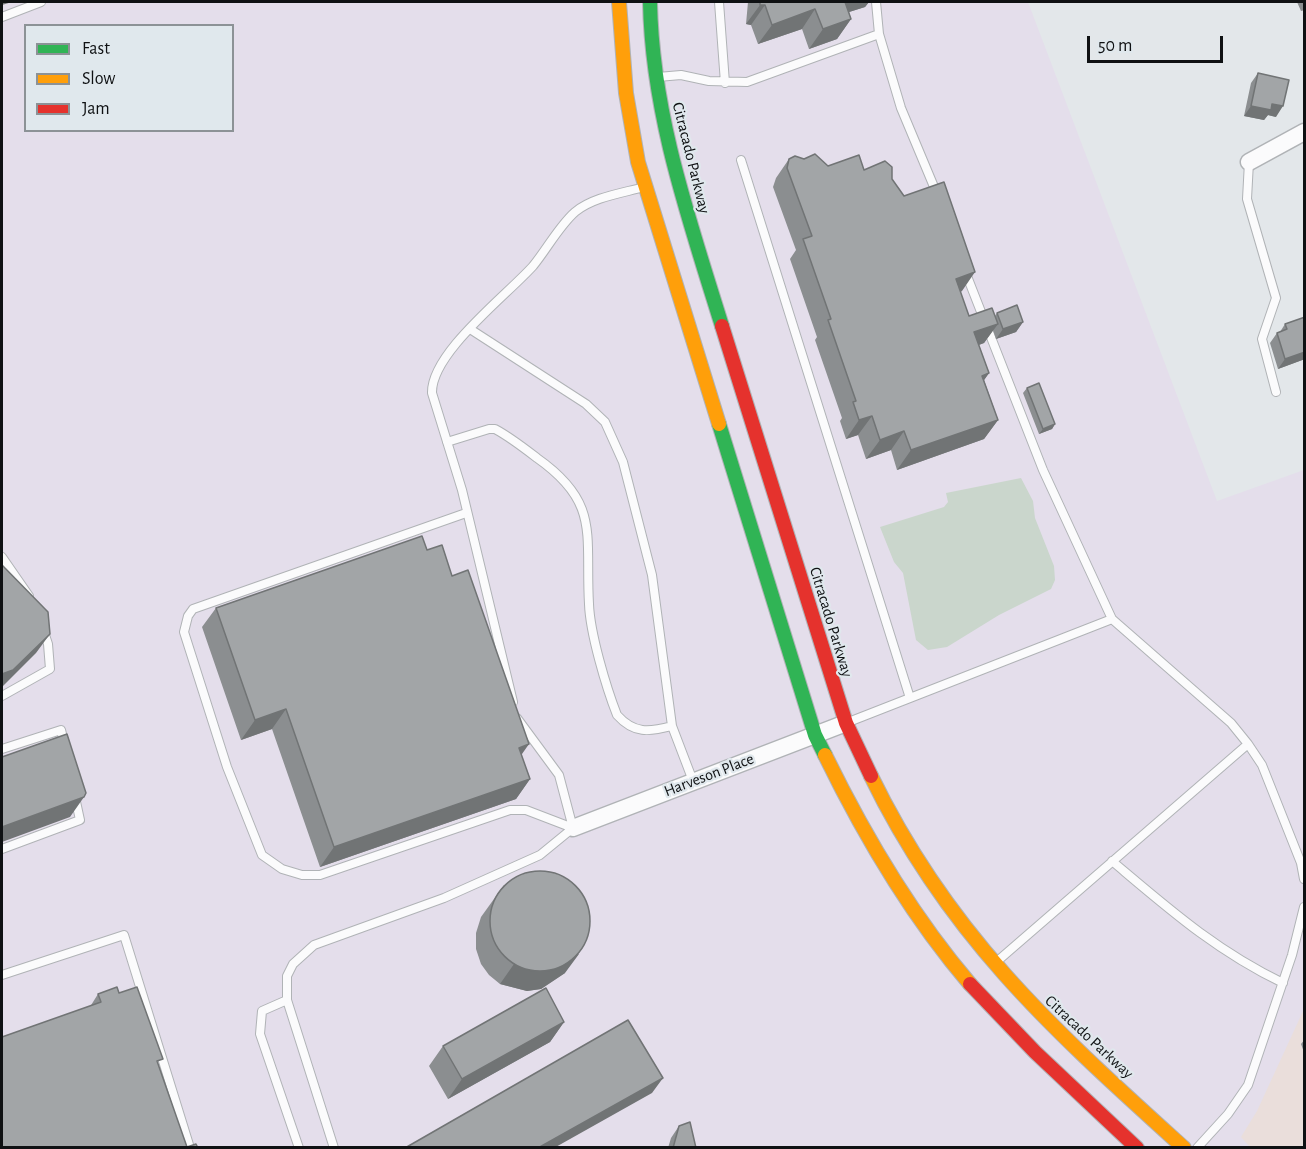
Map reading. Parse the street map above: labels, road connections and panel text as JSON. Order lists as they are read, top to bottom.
{
  "streets": {
    "main road": ["Citracado Parkway"],
    "street": ["Harveson Place"]
  },
  "crossings": [
    ["Citracado Parkway", "Harveson Place"]
  ],
  "legend": ["Fast", "Slow", "Jam"],
  "scale_bar": "50 m"
}
